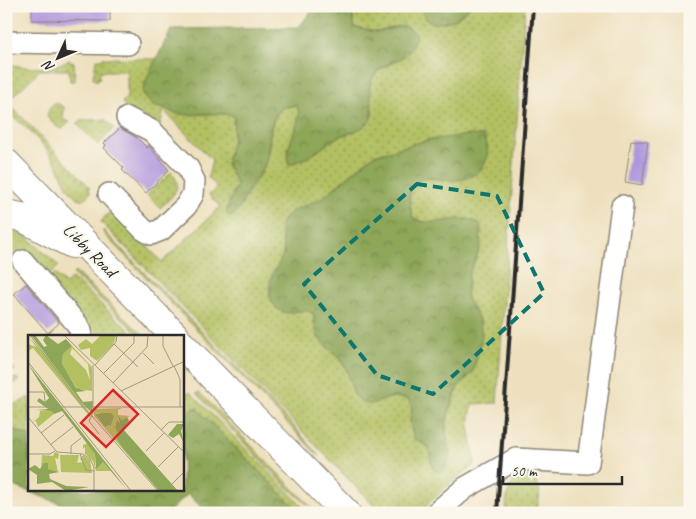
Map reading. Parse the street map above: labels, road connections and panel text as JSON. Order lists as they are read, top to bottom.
{
  "streets": {
    "main road": ["Libby Road"]
  },
  "scale_bar": "50 m",
  "north": "bottom left"
}
